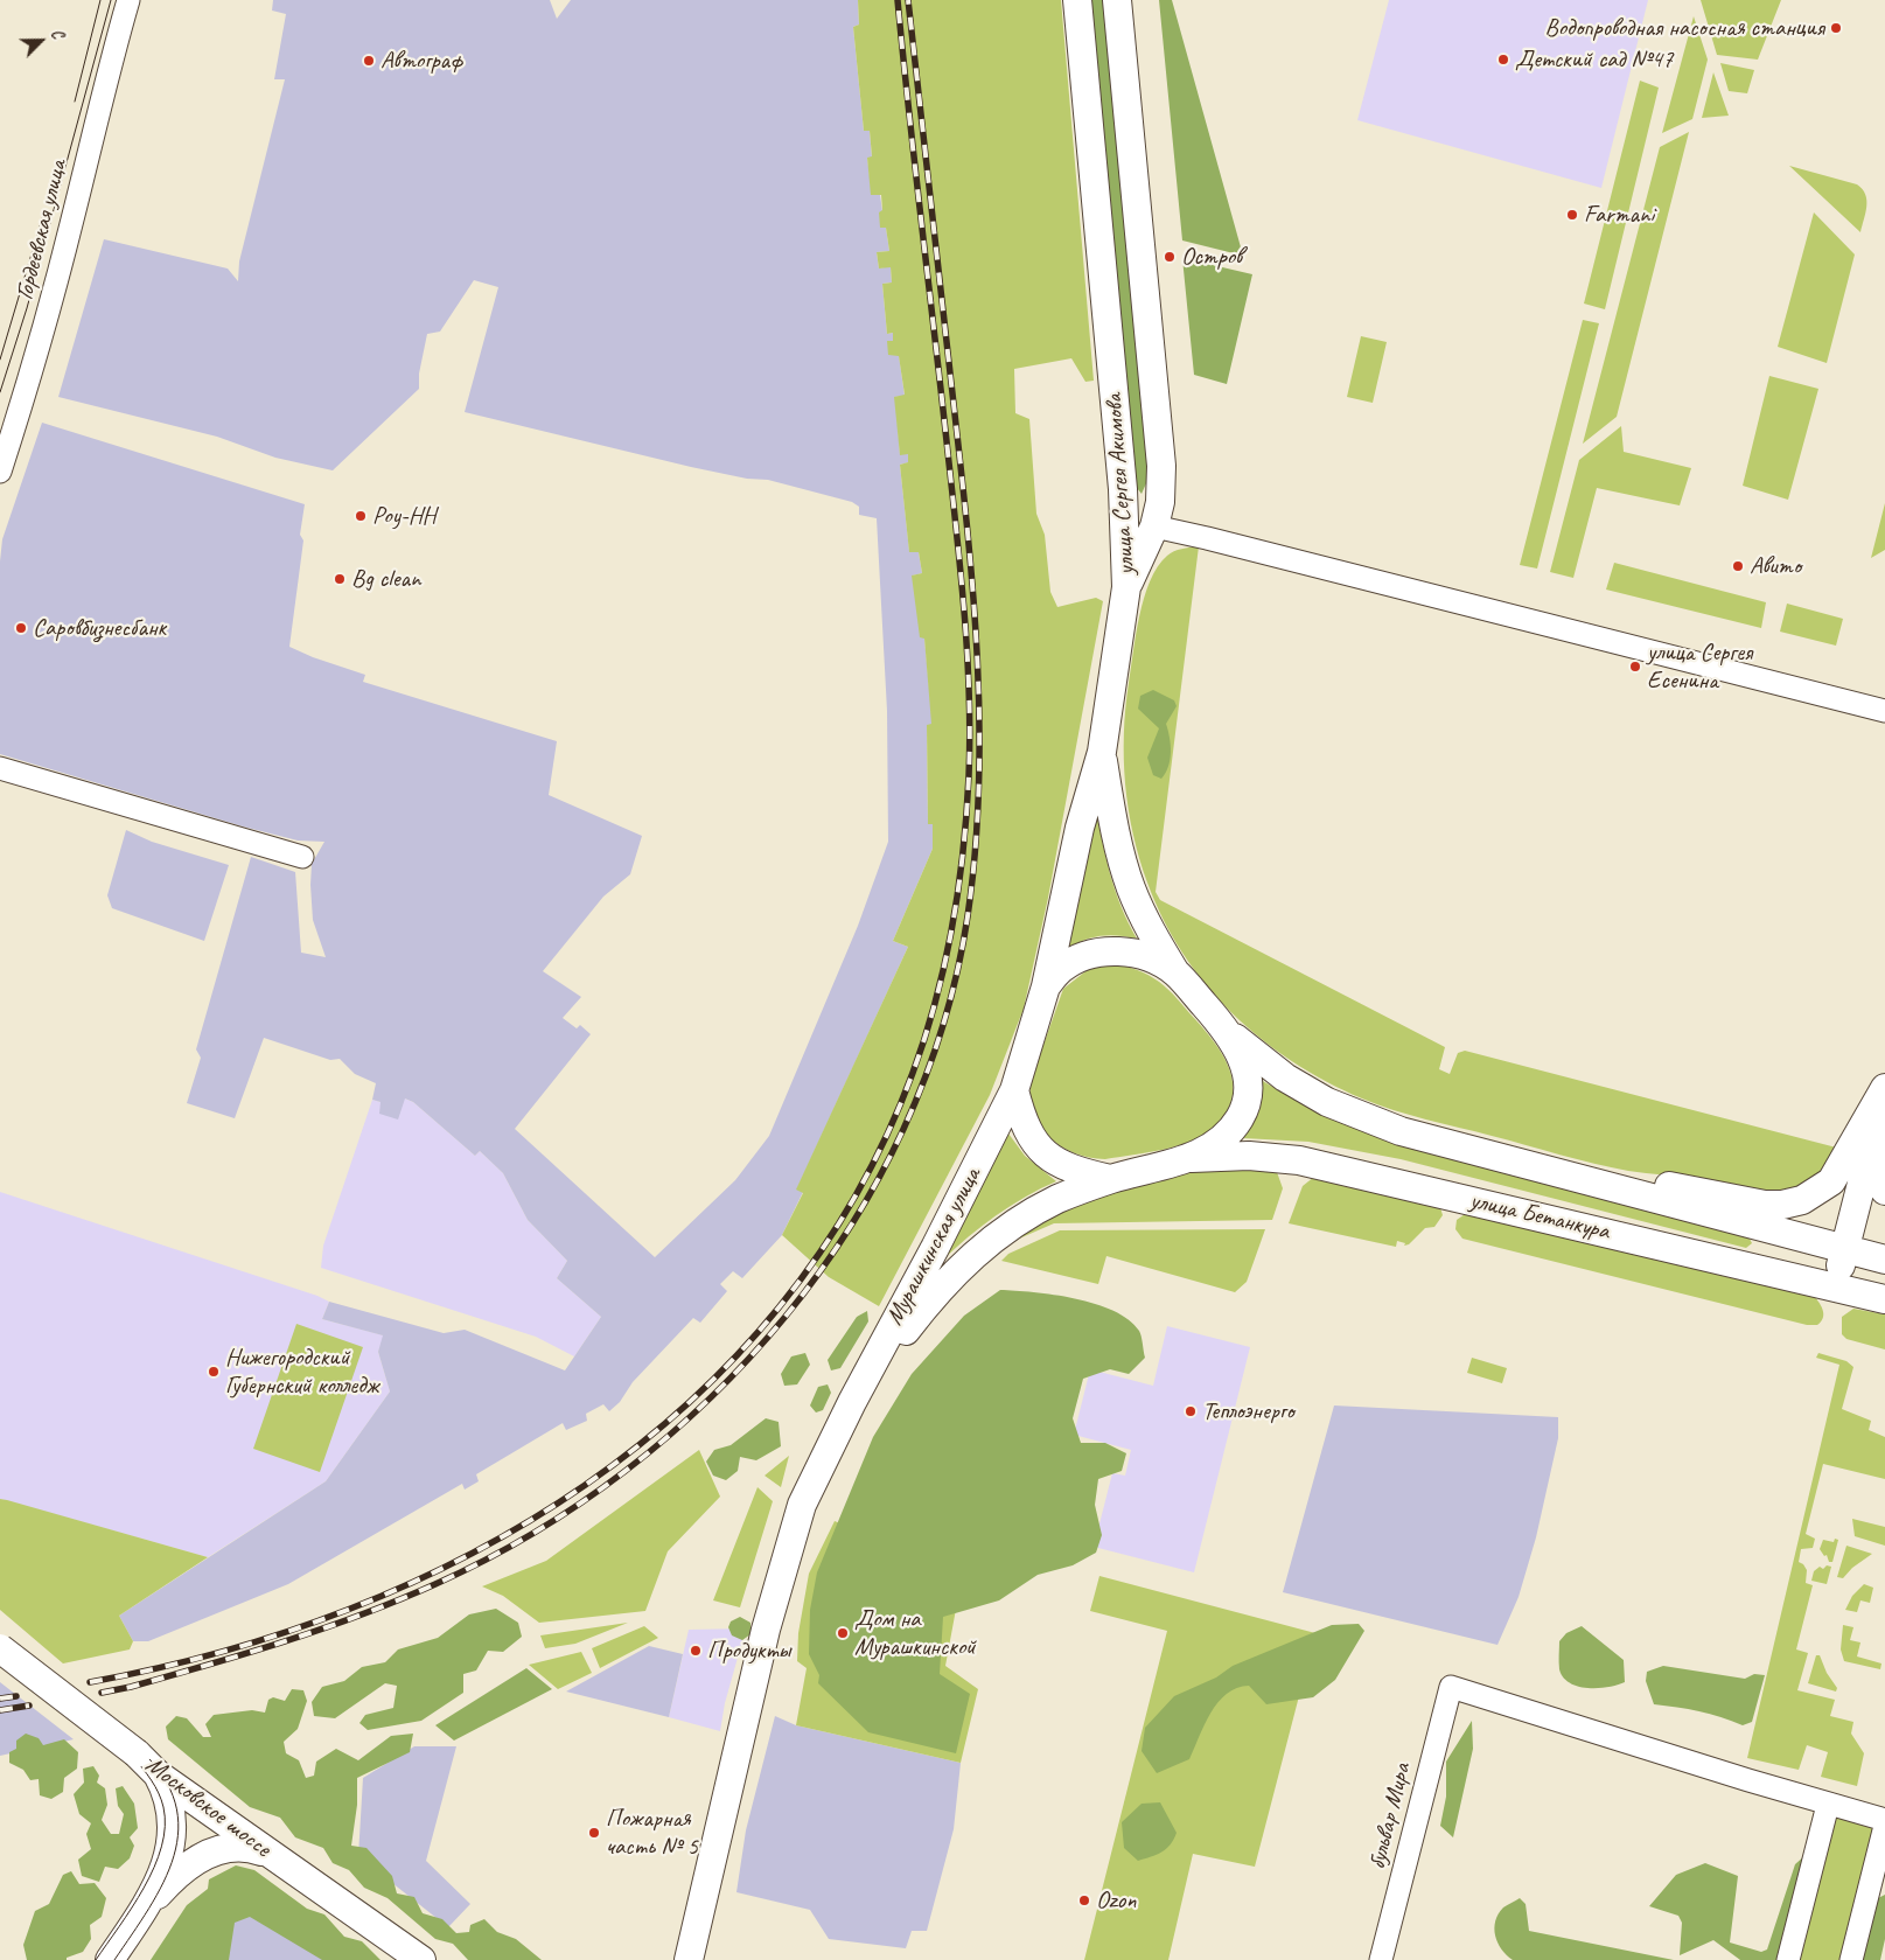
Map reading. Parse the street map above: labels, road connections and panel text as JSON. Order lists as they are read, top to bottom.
{
  "streets": {
    "main road": [
      "улица Сергея Акимова",
      "улица Бетанкура",
      "Мурашкинская улица",
      "Московское шоссе"
    ],
    "street": ["Гордеевская улица", "бульвар Мира"]
  },
  "crossings": [
    ["улица Бетанкура", "Мурашкинская улица"]
  ],
  "places": [
    "Водопроводная насосная станция",
    "Детский сад №47",
    "Автограф",
    "Farmani",
    "Остров",
    "Роу-НН",
    "Авито",
    "Bg clean",
    "Саровбизнесбанк",
    "улица Сергея Есенина",
    "Нижегородский Губернский колледж",
    "Теплоэнерго",
    "Дом на Мурашкинской",
    "Продукты",
    "Пожарная часть № 5",
    "Ozon"
  ],
  "north": "top right"
}
